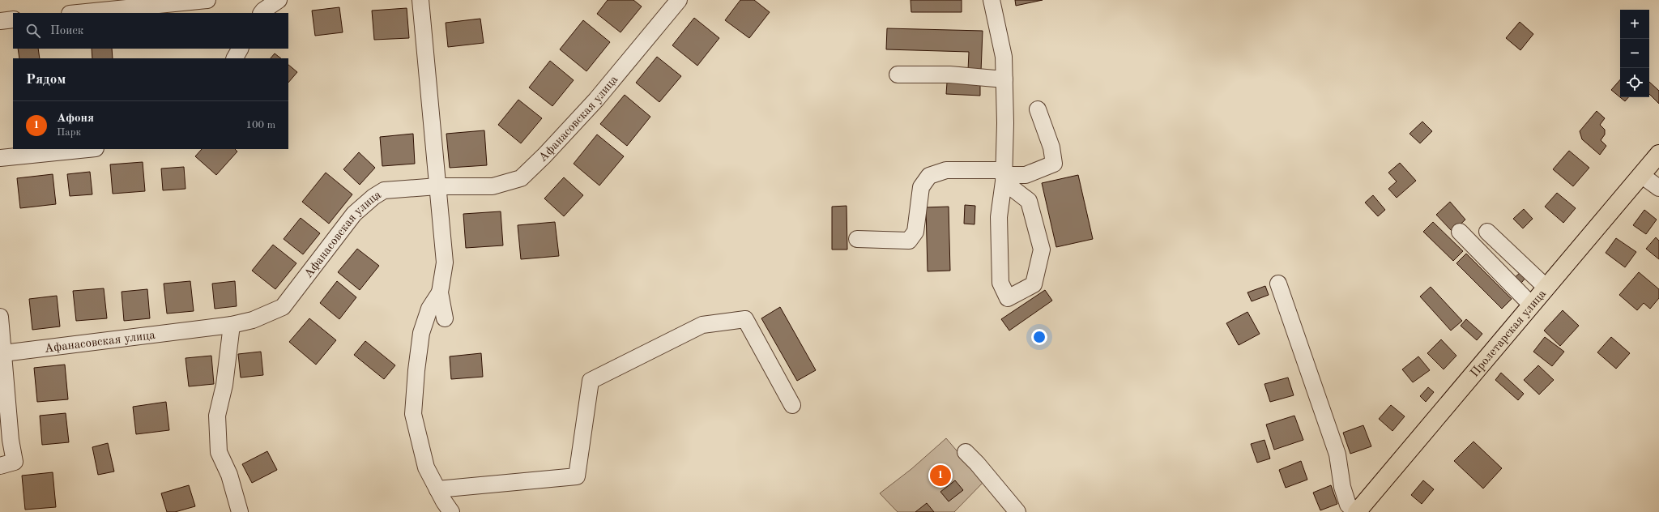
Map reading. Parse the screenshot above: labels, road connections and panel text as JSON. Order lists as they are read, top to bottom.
{
  "streets": {
    "main road": ["Пролетарская улица"],
    "street": ["Афанасовская улица"]
  },
  "page": {
    "map_buttons": ["+", "−"],
    "search": "Поиск",
    "heading": "Рядом",
    "list": [
      {
        "mark": "1",
        "name": "Афоня",
        "note": "Парк",
        "value": "100 m"
      }
    ],
    "pins": "1"
  }
}
